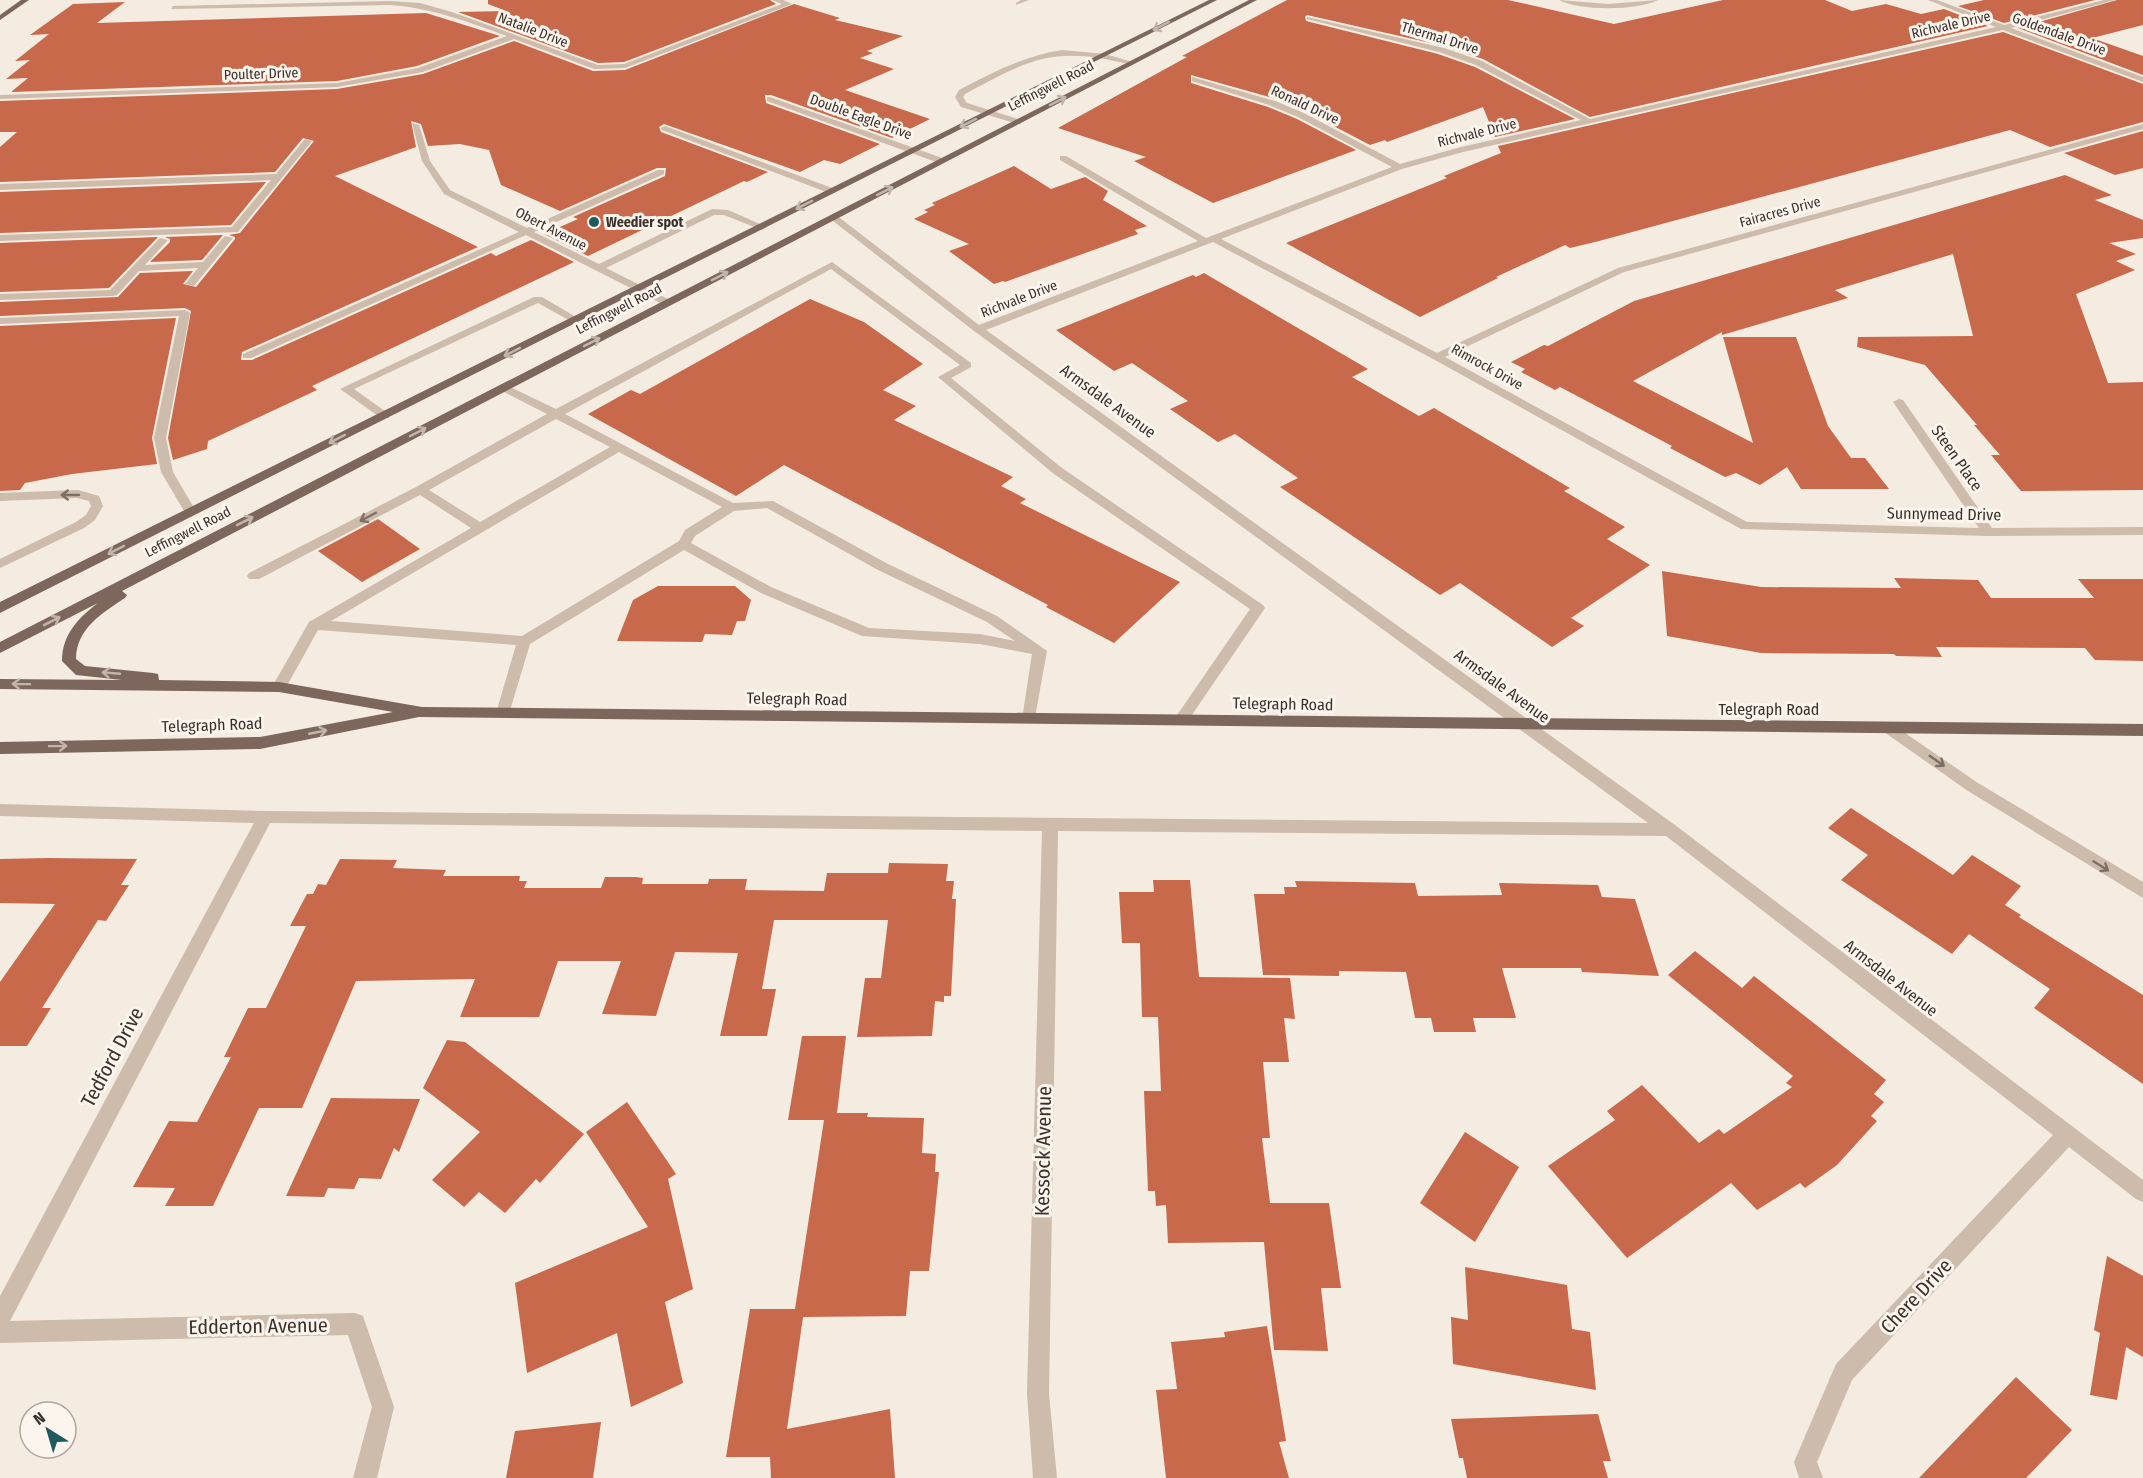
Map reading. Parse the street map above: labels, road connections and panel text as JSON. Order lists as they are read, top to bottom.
{
  "streets": {
    "main road": ["Leffingwell Road", "Telegraph Road"],
    "street": [
      "Richvale Drive",
      "Natalie Drive",
      "Goldendale Drive",
      "Thermal Drive",
      "Poulter Drive",
      "Ronald Drive",
      "Double Eagle Drive",
      "Fairacres Drive",
      "Obert Avenue",
      "Rimrock Drive",
      "Armsdale Avenue",
      "Steen Place",
      "Sunnymead Drive",
      "Tedford Drive",
      "Kessock Avenue",
      "Chere Drive",
      "Edderton Avenue"
    ]
  },
  "crossings": [
    ["Richvale Drive", "Goldendale Drive"],
    ["Richvale Drive", "Thermal Drive"],
    ["Richvale Drive", "Ronald Drive"],
    ["Richvale Drive", "Rimrock Drive"],
    ["Richvale Drive", "Armsdale Avenue"],
    ["Natalie Drive", "Poulter Drive"],
    ["Leffingwell Road", "Double Eagle Drive"],
    ["Leffingwell Road", "Obert Avenue"],
    ["Leffingwell Road", "Armsdale Avenue"],
    ["Fairacres Drive", "Rimrock Drive"],
    ["Rimrock Drive", "Sunnymead Drive"],
    ["Armsdale Avenue", "Telegraph Road"],
    ["Armsdale Avenue", "Chere Drive"],
    ["Steen Place", "Sunnymead Drive"]
  ],
  "places": ["Weedier spot"],
  "north": "top left"
}
